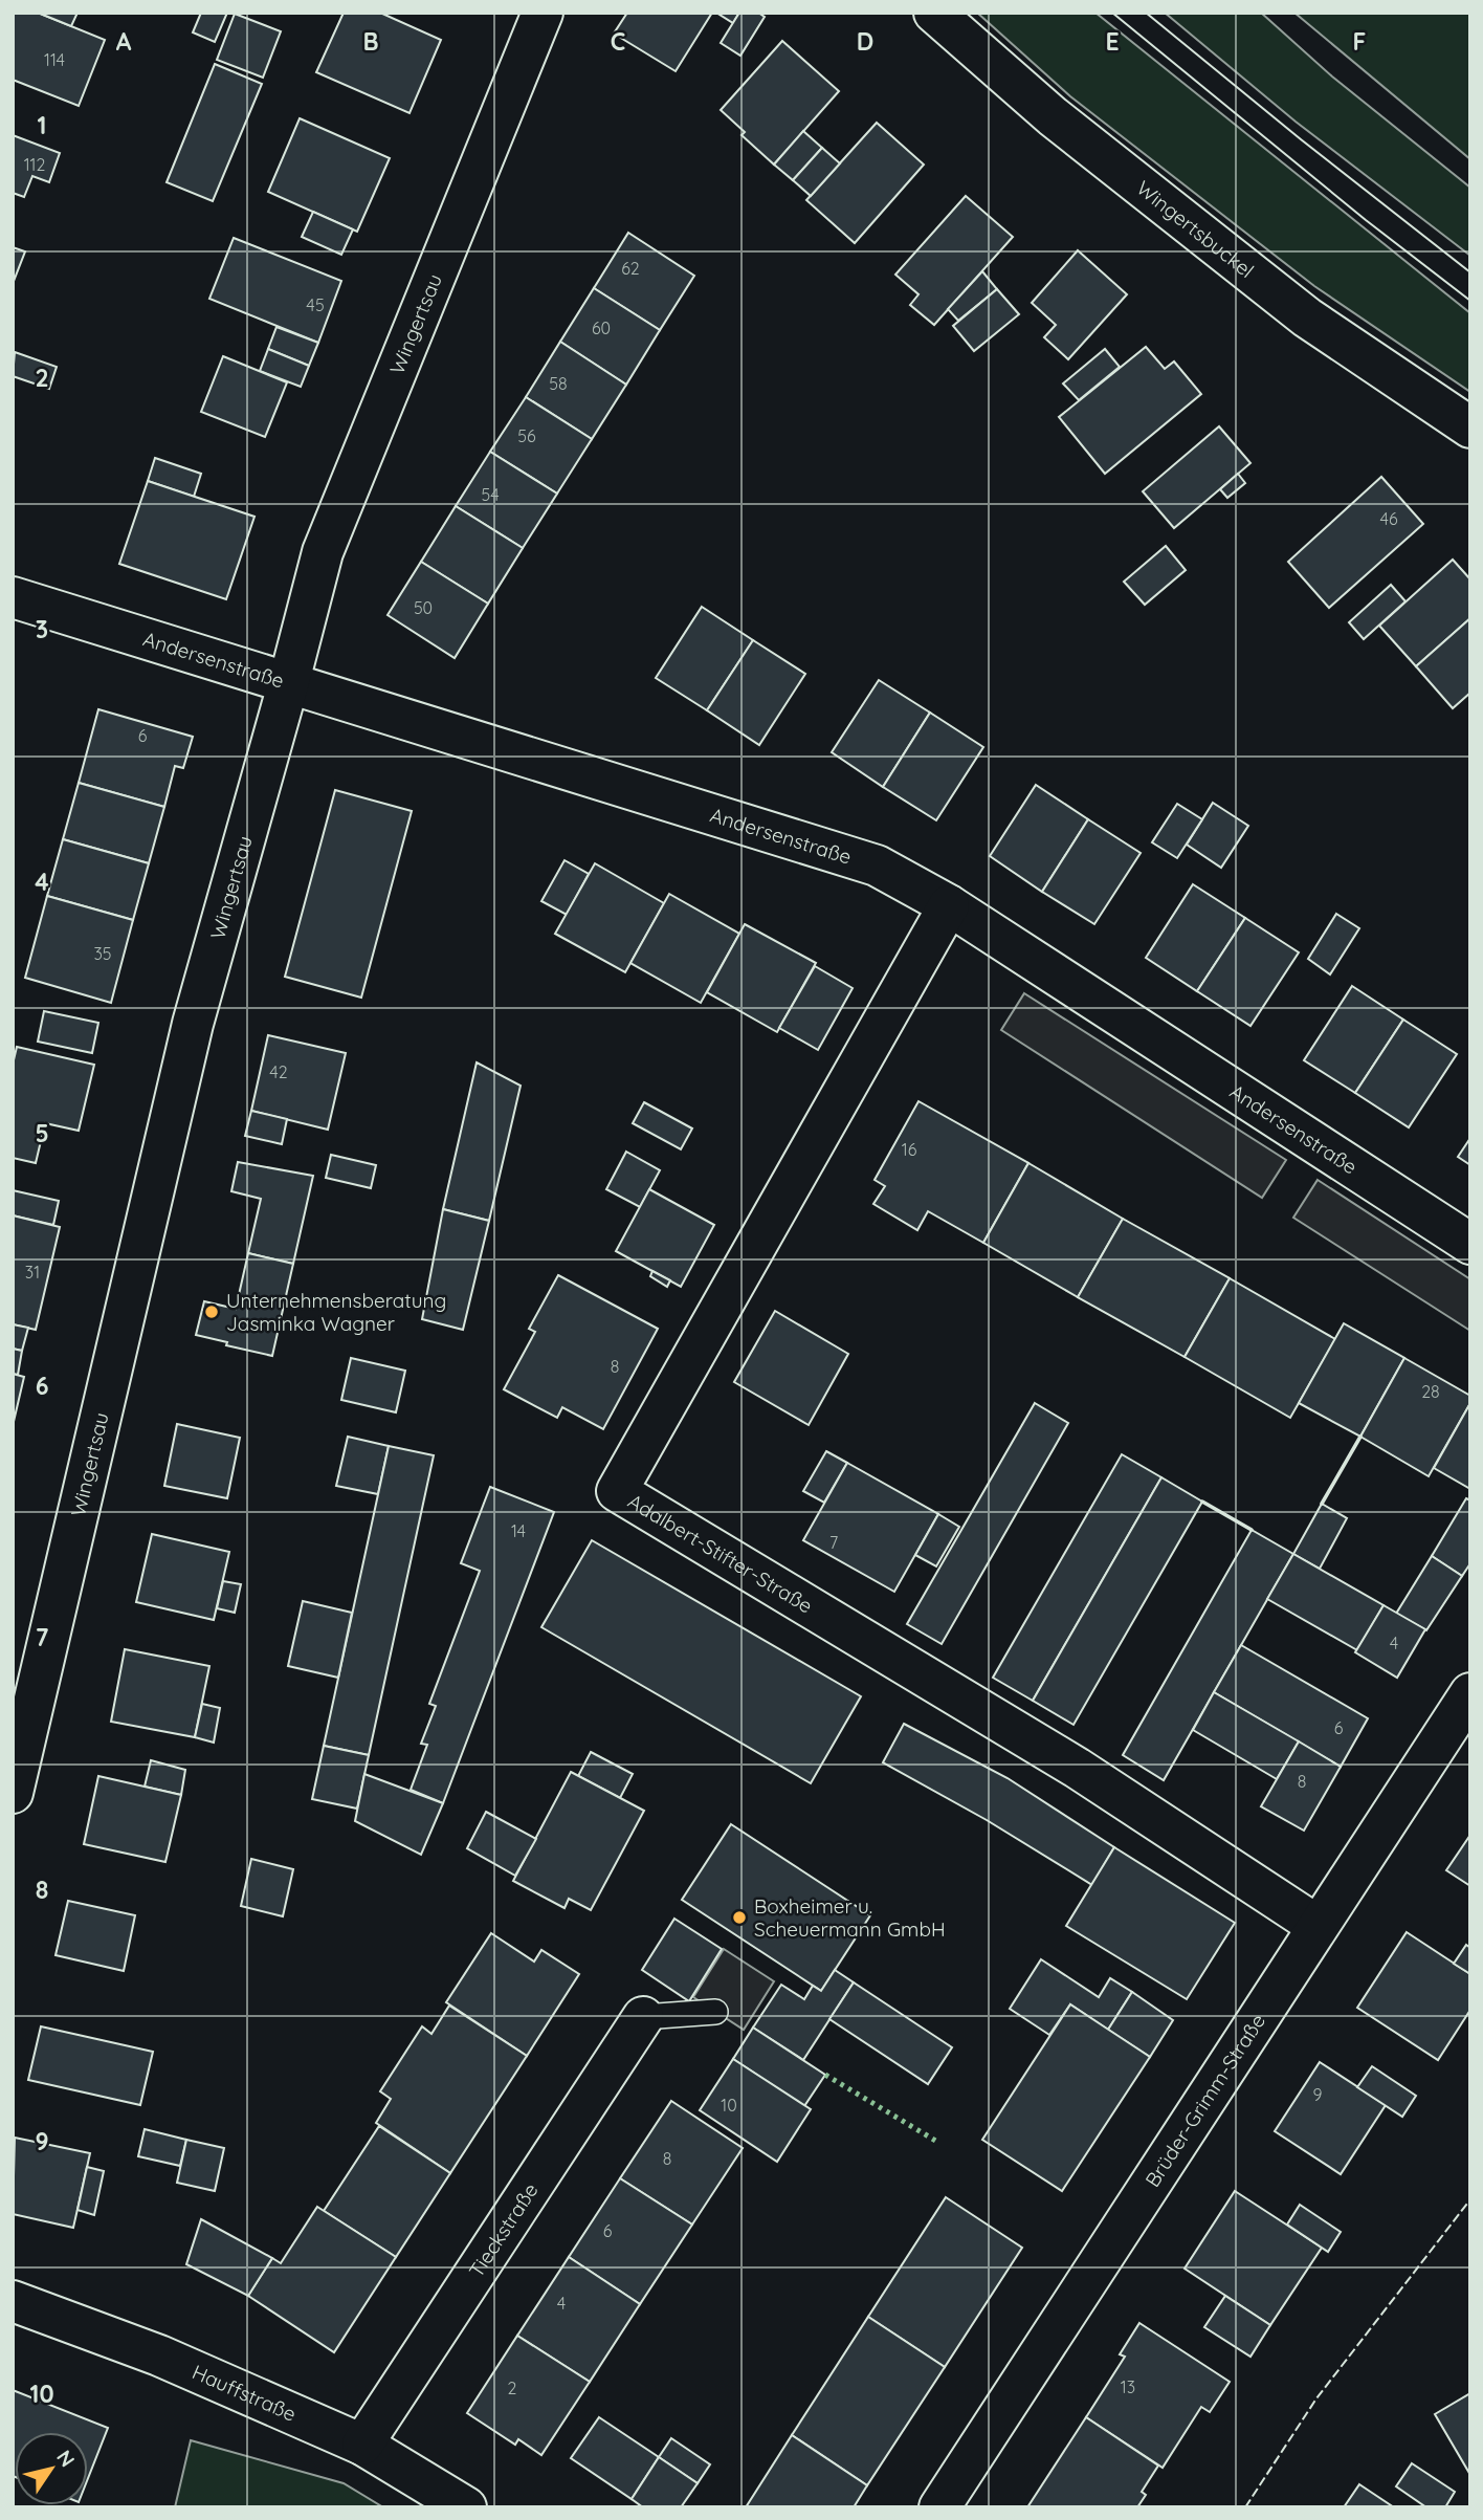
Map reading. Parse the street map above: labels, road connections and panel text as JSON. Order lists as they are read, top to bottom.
{
  "streets": {
    "street": [
      "Wingertsbuckel",
      "Wingertsau",
      "Andersenstraße",
      "Adalbert-Stifter-Straße",
      "Brüder-Grimm-Straße",
      "Tieckstraße",
      "Hauffstraße"
    ]
  },
  "crossings": [
    ["Wingertsau", "Andersenstraße"],
    ["Andersenstraße", "Adalbert-Stifter-Straße"],
    ["Adalbert-Stifter-Straße", "Brüder-Grimm-Straße"],
    ["Tieckstraße", "Hauffstraße"]
  ],
  "places": ["Unternehmensberatung Jasminka Wagner", "Boxheimer u. Scheuermann GmbH"],
  "house_numbers": [
    "114",
    "112",
    "62",
    "45",
    "60",
    "58",
    "56",
    "54",
    "46",
    "50",
    "6",
    "35",
    "42",
    "16",
    "31",
    "8",
    "28",
    "14",
    "7",
    "4",
    "6",
    "8",
    "9",
    "10",
    "8",
    "6",
    "4",
    "13",
    "2"
  ],
  "north": "top right",
  "grid": {
    "columns": [
      "A",
      "B",
      "C",
      "D",
      "E",
      "F"
    ],
    "rows": [
      "1",
      "2",
      "3",
      "4",
      "5",
      "6",
      "7",
      "8",
      "9",
      "10"
    ]
  }
}
